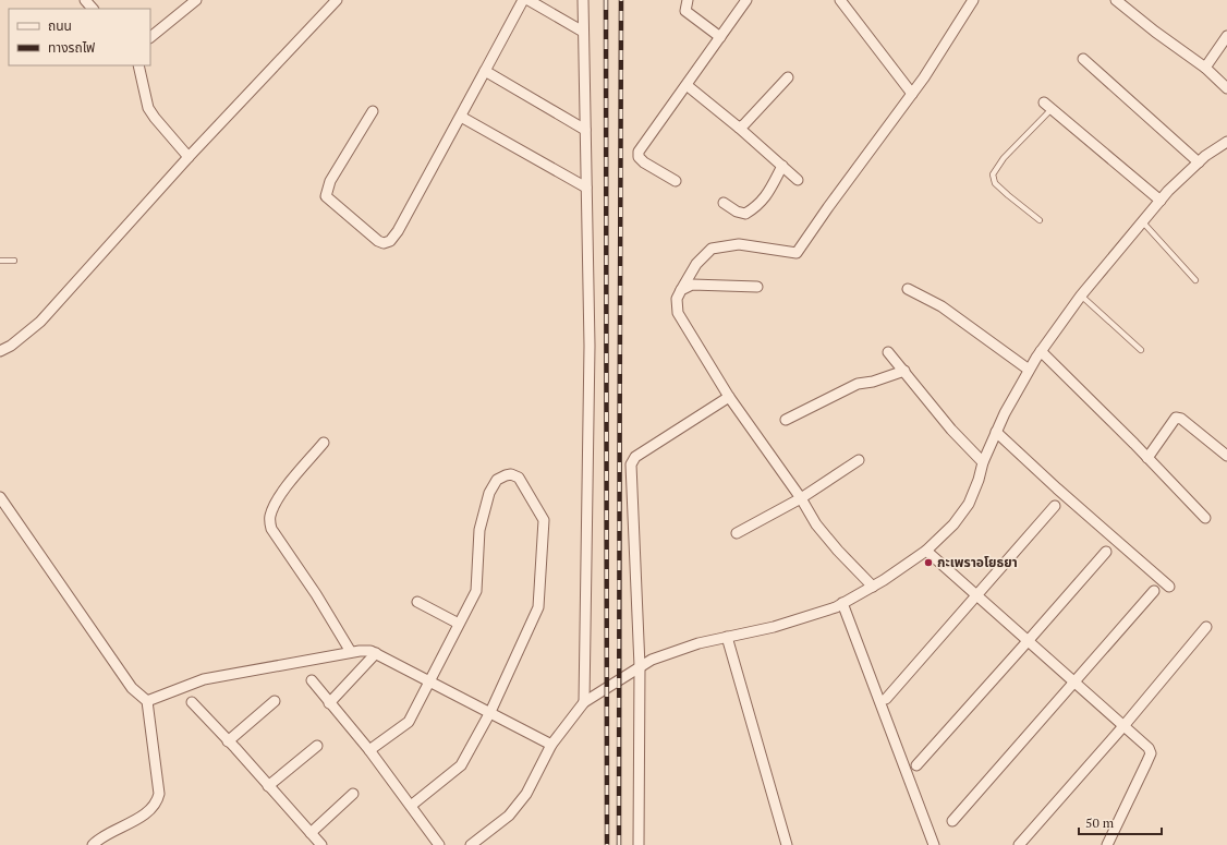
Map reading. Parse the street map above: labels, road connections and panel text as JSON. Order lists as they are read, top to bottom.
{
  "places": ["กะเพราอโยธยา"],
  "legend": ["ถนน", "ทางรถไฟ"],
  "scale_bar": "50 m"
}
